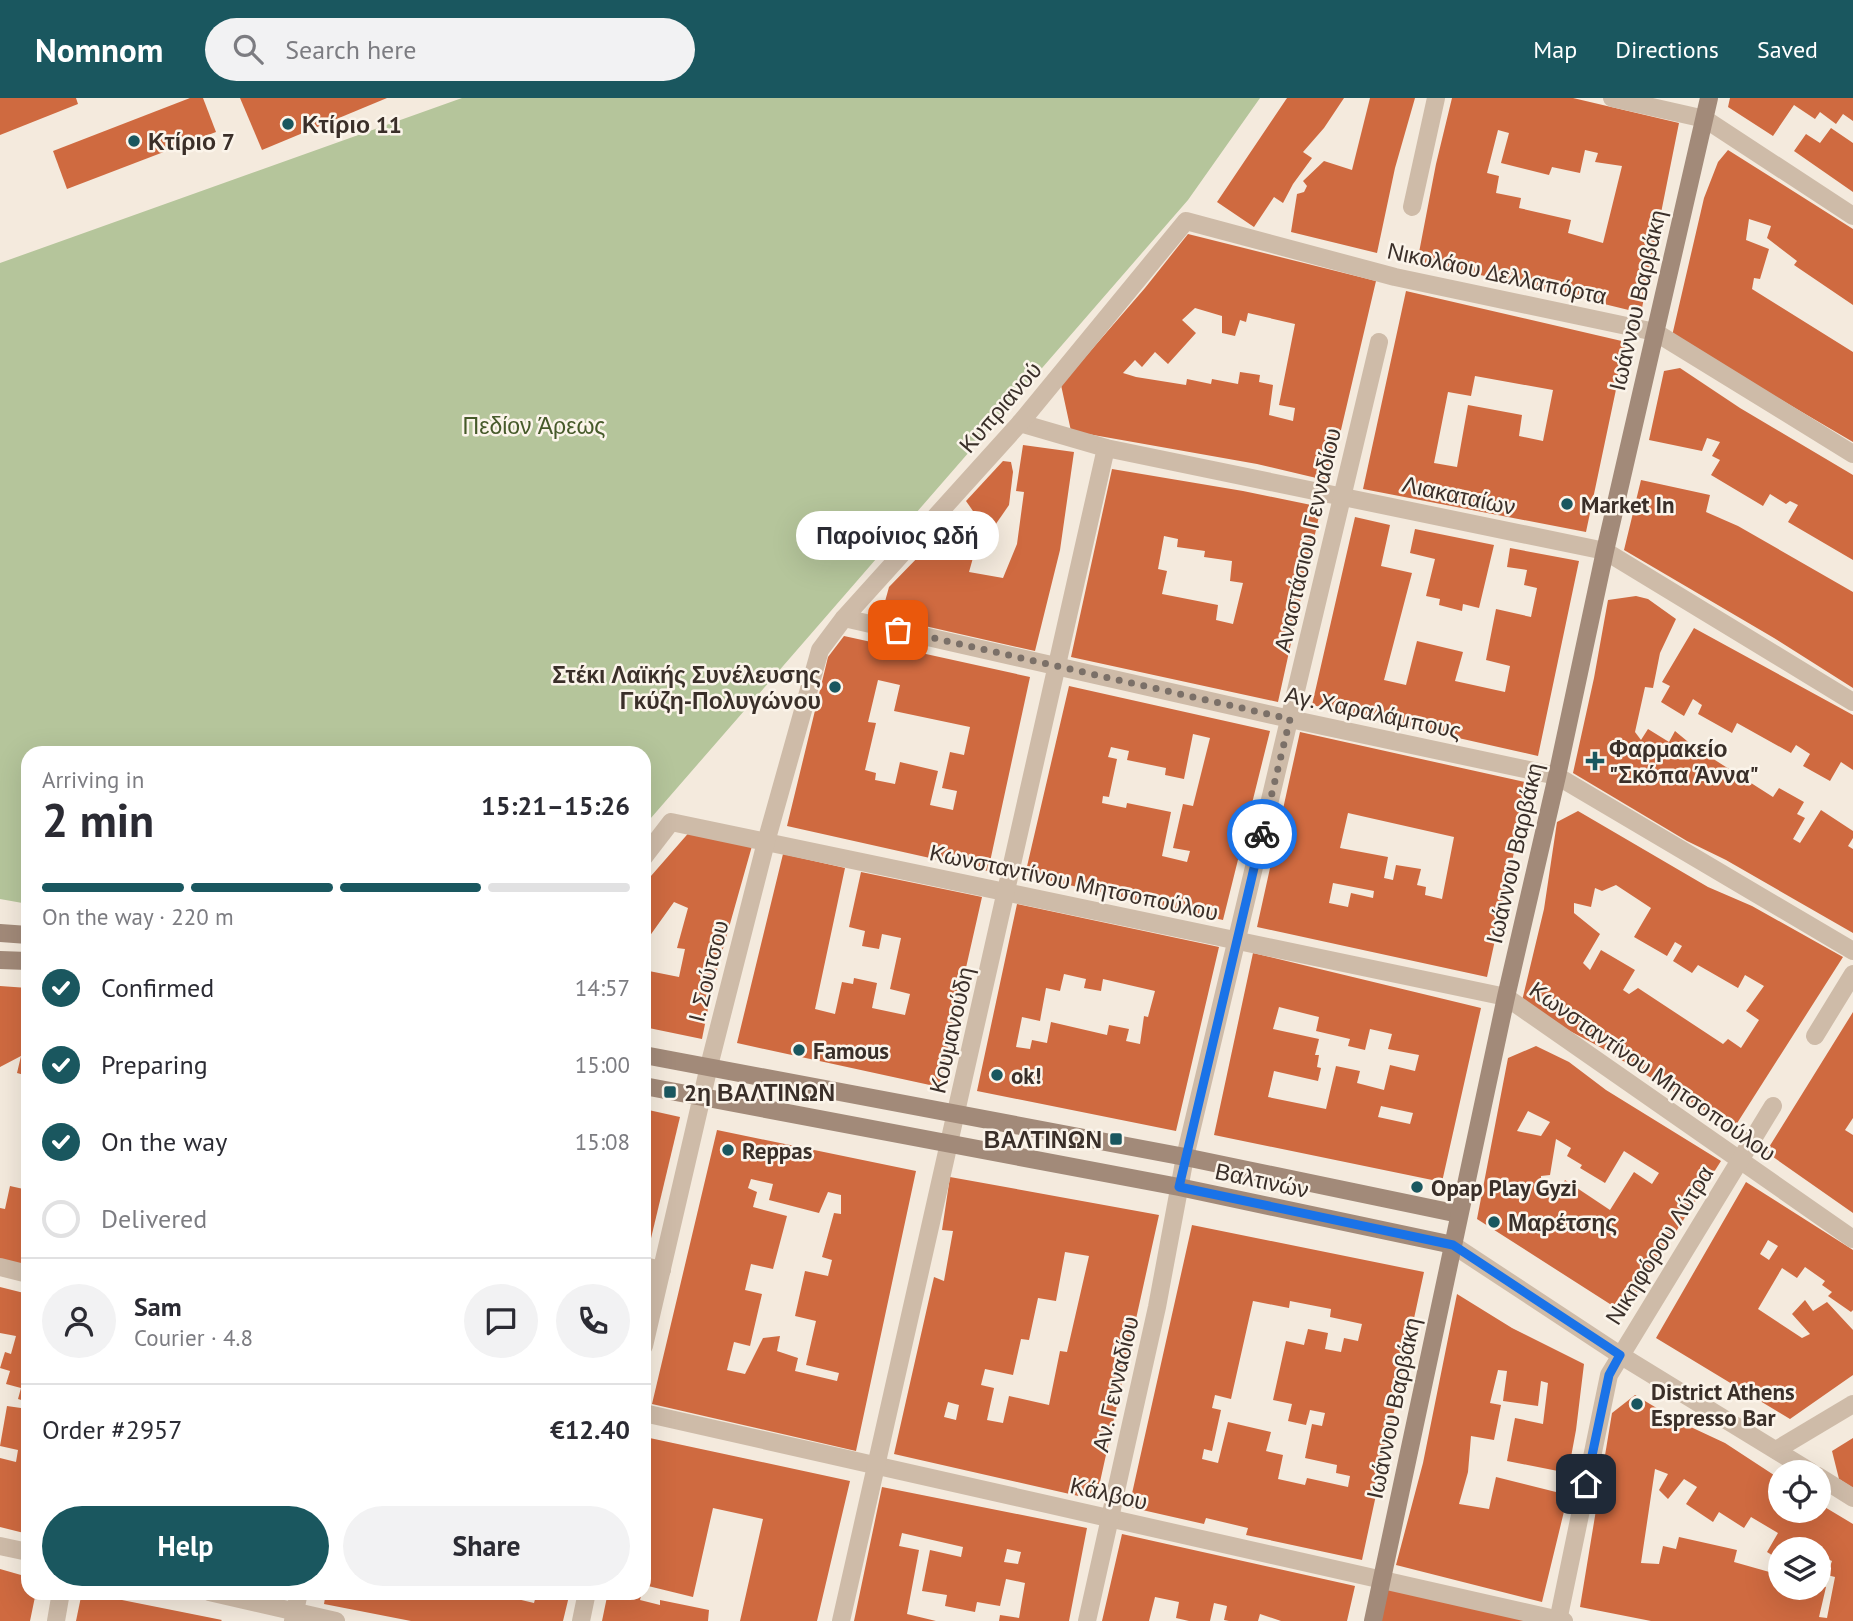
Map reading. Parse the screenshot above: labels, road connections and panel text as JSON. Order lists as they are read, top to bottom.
{
  "streets": {
    "street": [
      "Νικολάου Δελλαπόρτα",
      "Ιωάννου Βαρβάκη",
      "Κυπριανού",
      "Λιακαταίων",
      "Αναστάσιου Γενναδίου",
      "Αγ. Χαραλάμπους",
      "Κωνσταντίνου Μητσοπούλου",
      "Ι. Σούτσου",
      "Κουμανούδη",
      "Βαλτινών",
      "Νικηφόρου Λύτρα",
      "Αν. Γενναδίου",
      "Κάλβου"
    ]
  },
  "crossings": [
    ["Νικολάου Δελλαπόρτα", "Ιωάννου Βαρβάκη"],
    ["Νικολάου Δελλαπόρτα", "Κυπριανού"],
    ["Ιωάννου Βαρβάκη", "Λιακαταίων"],
    ["Ιωάννου Βαρβάκη", "Αγ. Χαραλάμπους"],
    ["Ιωάννου Βαρβάκη", "Κωνσταντίνου Μητσοπούλου"],
    ["Ιωάννου Βαρβάκη", "Βαλτινών"],
    ["Ιωάννου Βαρβάκη", "Κάλβου"],
    ["Κυπριανού", "Λιακαταίων"],
    ["Κυπριανού", "Αγ. Χαραλάμπους"],
    ["Κυπριανού", "Ι. Σούτσου"],
    ["Λιακαταίων", "Αναστάσιου Γενναδίου"],
    ["Λιακαταίων", "Κουμανούδη"],
    ["Αναστάσιου Γενναδίου", "Αγ. Χαραλάμπους"],
    ["Αναστάσιου Γενναδίου", "Κωνσταντίνου Μητσοπούλου"],
    ["Αναστάσιου Γενναδίου", "Βαλτινών"],
    ["Αναστάσιου Γενναδίου", "Αν. Γενναδίου"],
    ["Αγ. Χαραλάμπους", "Ι. Σούτσου"],
    ["Αγ. Χαραλάμπους", "Κουμανούδη"],
    ["Κωνσταντίνου Μητσοπούλου", "Ι. Σούτσου"],
    ["Κωνσταντίνου Μητσοπούλου", "Κουμανούδη"],
    ["Κωνσταντίνου Μητσοπούλου", "Νικηφόρου Λύτρα"],
    ["Ι. Σούτσου", "Βαλτινών"],
    ["Κουμανούδη", "Βαλτινών"],
    ["Κουμανούδη", "Κάλβου"],
    ["Βαλτινών", "Νικηφόρου Λύτρα"],
    ["Βαλτινών", "Αν. Γενναδίου"],
    ["Νικηφόρου Λύτρα", "Κάλβου"],
    ["Αν. Γενναδίου", "Κάλβου"]
  ],
  "parks": ["Πεδίον Άρεως"],
  "places": {
    "other": [
      "Κτίριο 11",
      "Κτίριο 7",
      "Market In",
      "Παροίνιος Ωδή",
      "Στέκι Λαϊκής Συνέλευσης Γκύζη-Πολυγώνου",
      "Famous",
      "ok!",
      "Reppas",
      "Opap Play Gyzi",
      "Μαρέτσης",
      "District Athens Espresso Bar"
    ],
    "health": ["Φαρμακείο \"Σκόπα Άννα\""],
    "transit": ["2η ΒΑΛΤΙΝΩΝ", "ΒΑΛΤΙΝΩΝ"]
  },
  "page": {
    "header": "Nomnom",
    "search": "Search here",
    "nav": ["Map", "Directions", "Saved"],
    "bubble": "Παροίνιος Ωδή",
    "heading": ["2 min", "Arriving in", "15:21–15:26"],
    "panel": [
      "Sam",
      "Courier · 4.8",
      "Order #2957",
      "€12.40"
    ],
    "bar": "On the way · 220 m",
    "list": [
      ["Confirmed", "14:57"],
      ["Preparing", "15:00"],
      ["On the way", "15:08"],
      "Delivered"
    ],
    "buttons": ["Help", "Share"]
  }
}
